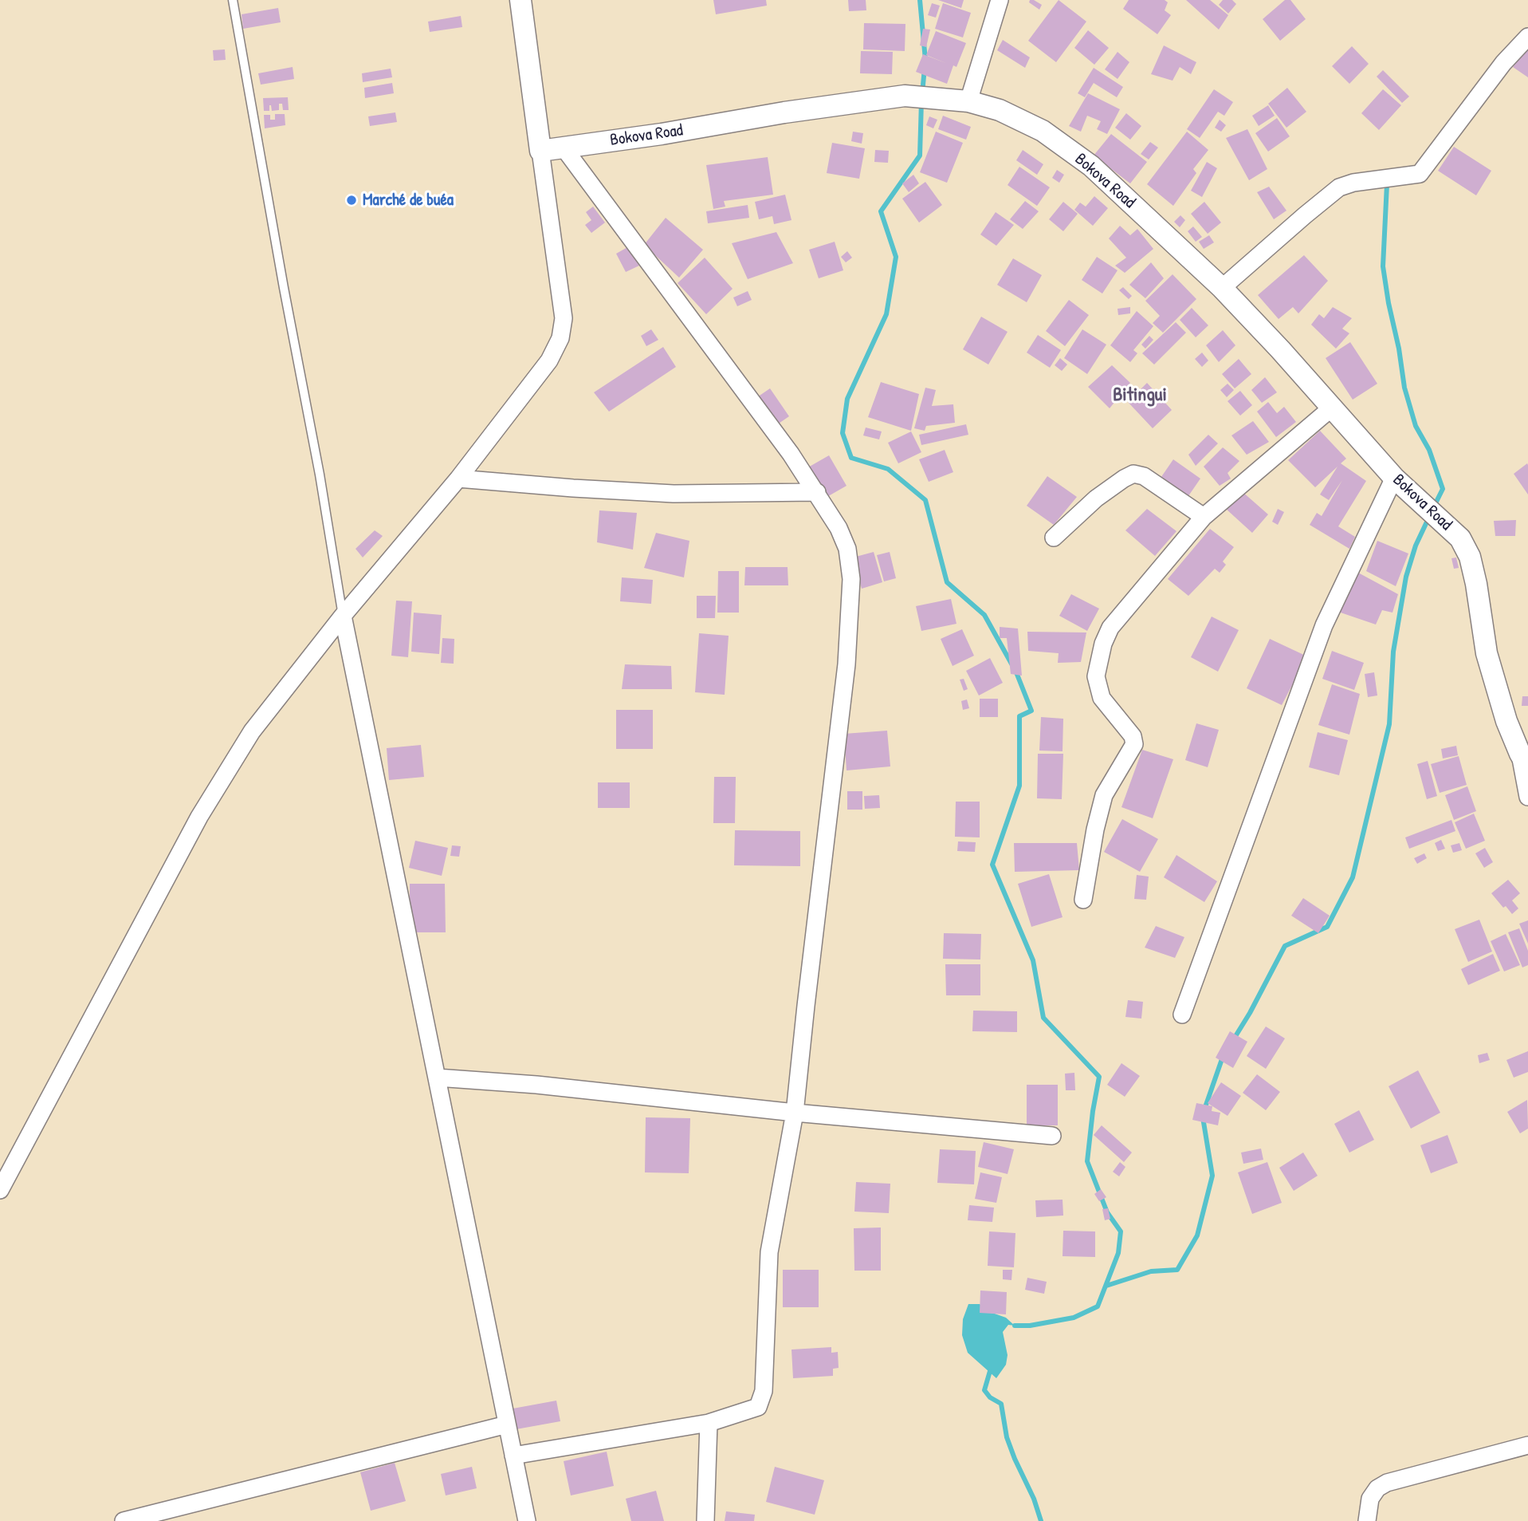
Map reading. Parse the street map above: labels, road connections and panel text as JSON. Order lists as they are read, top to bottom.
{
  "streets": {
    "street": ["Bokova Road"]
  },
  "districts": ["Bitingui"],
  "places": ["Marché de buéa"]
}
